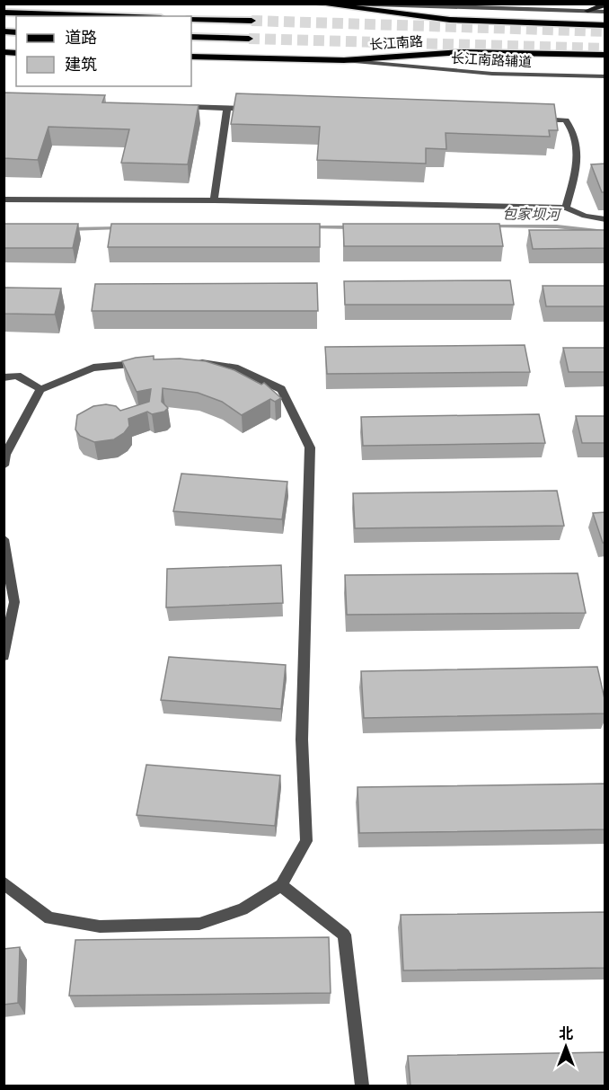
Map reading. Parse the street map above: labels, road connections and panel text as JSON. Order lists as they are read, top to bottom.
{
  "streets": {
    "main road": ["长江南路"],
    "street": ["长江南路辅道"]
  },
  "crossings": [
    ["长江南路", "长江南路辅道"]
  ],
  "water": ["包家坝河"],
  "legend": ["道路", "建筑"],
  "north": "top"
}
